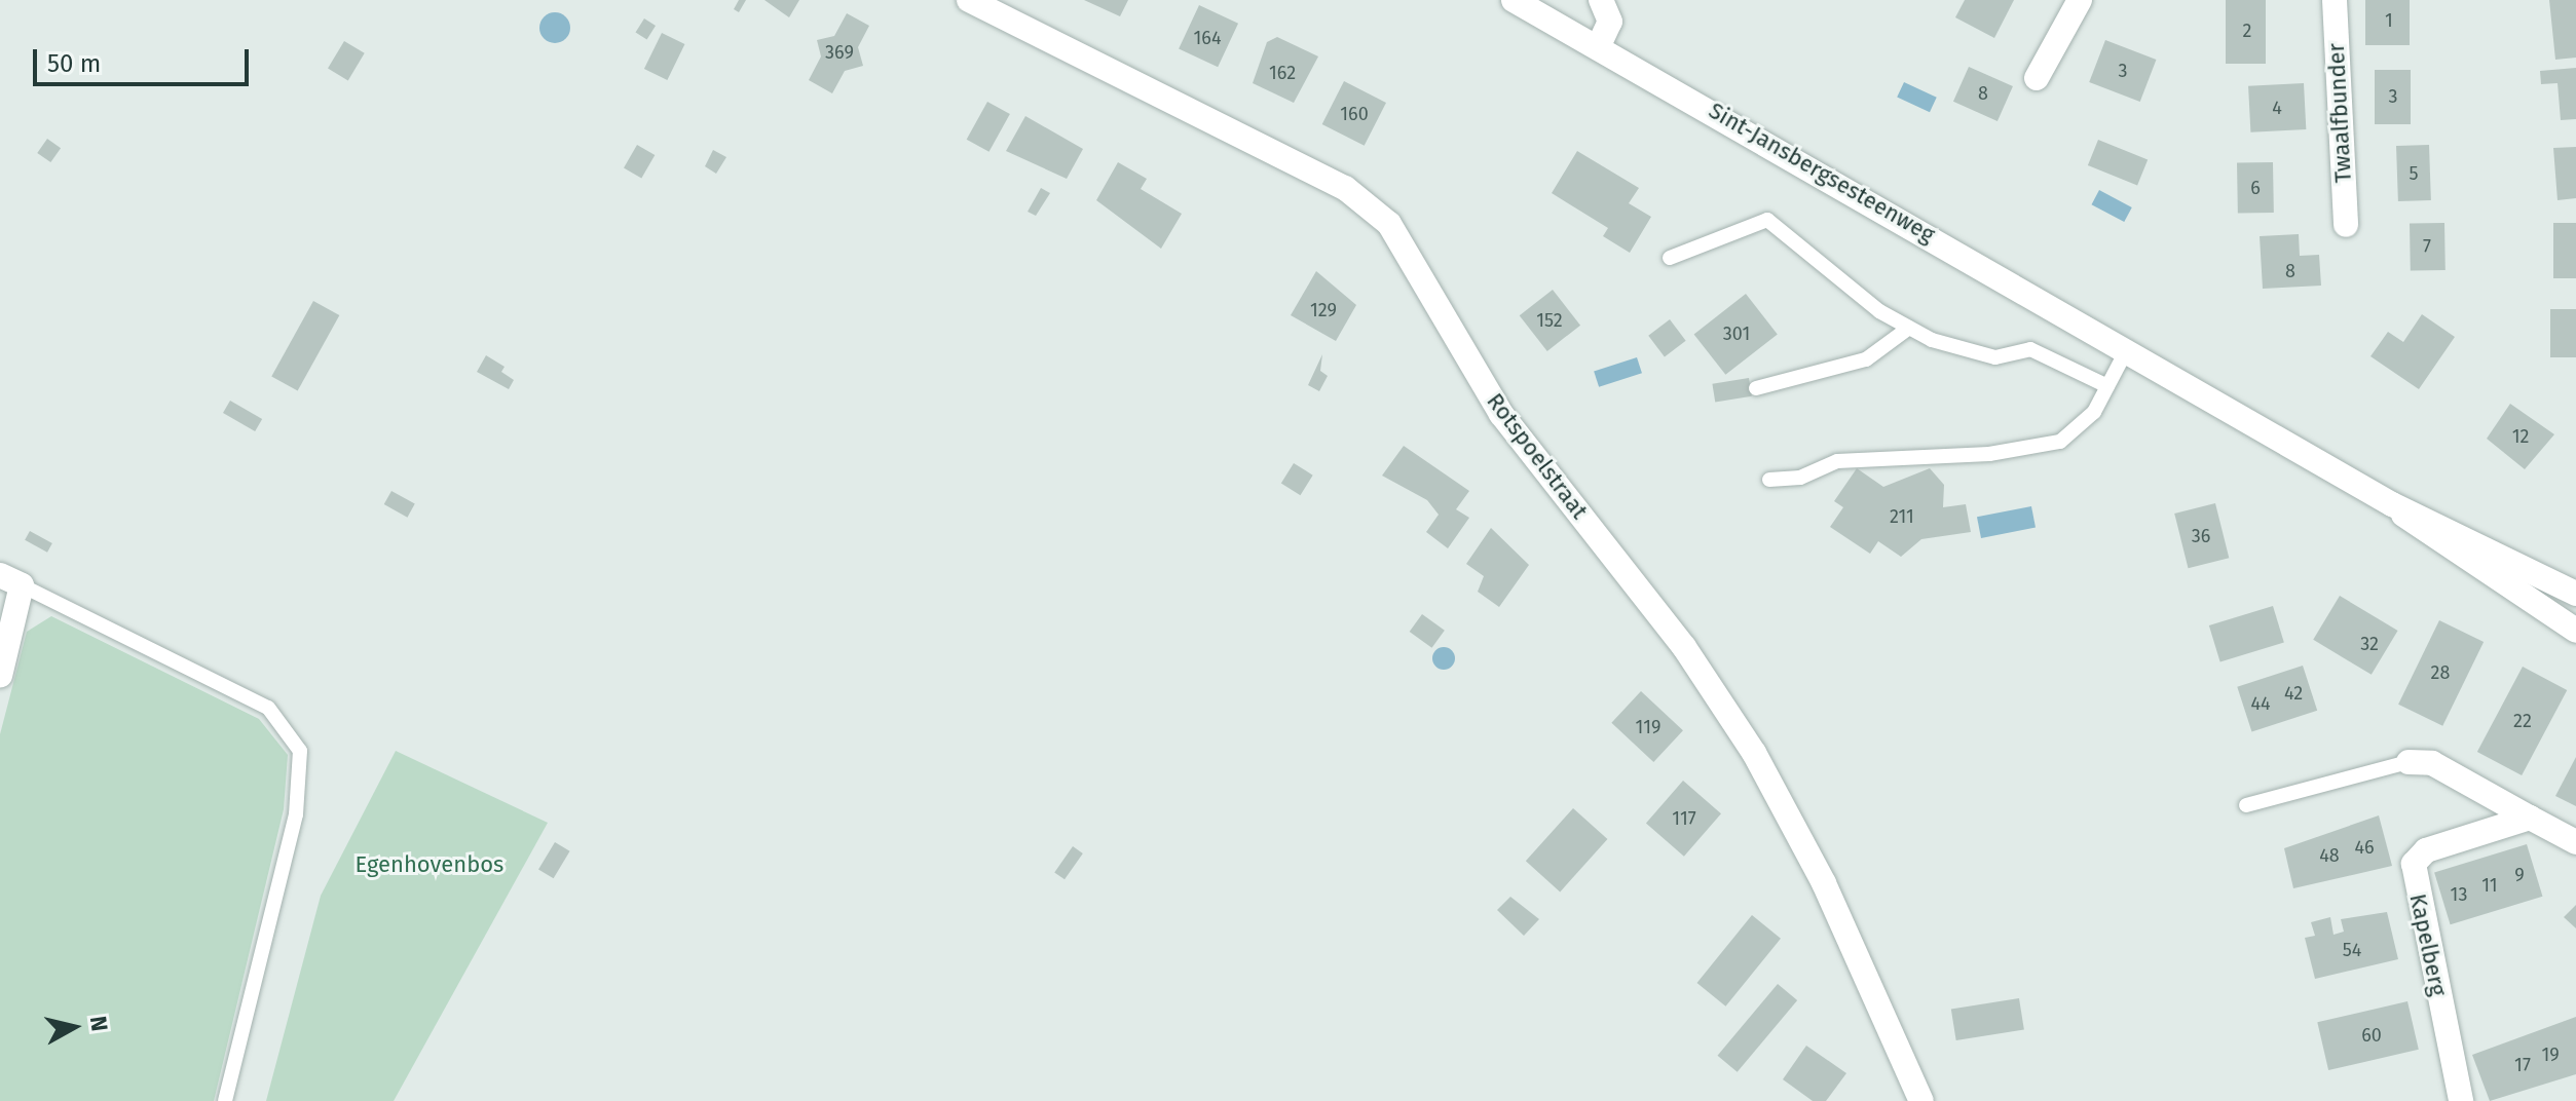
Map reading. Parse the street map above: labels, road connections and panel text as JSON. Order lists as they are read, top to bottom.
{
  "streets": {
    "street": [
      "Twaalfbunder",
      "Sint-Jansbergsesteenweg",
      "Rotspoelstraat",
      "Kapelberg"
    ]
  },
  "parks": ["Egenhovenbos"],
  "house_numbers": [
    "1",
    "2",
    "164",
    "369",
    "3",
    "162",
    "8",
    "3",
    "4",
    "160",
    "5",
    "6",
    "7",
    "8",
    "129",
    "152",
    "301",
    "12",
    "211",
    "36",
    "32",
    "28",
    "42",
    "44",
    "22",
    "119",
    "117",
    "46",
    "48",
    "9",
    "11",
    "13",
    "54",
    "60",
    "19",
    "17"
  ],
  "scale_bar": "50 m",
  "north": "right"
}
